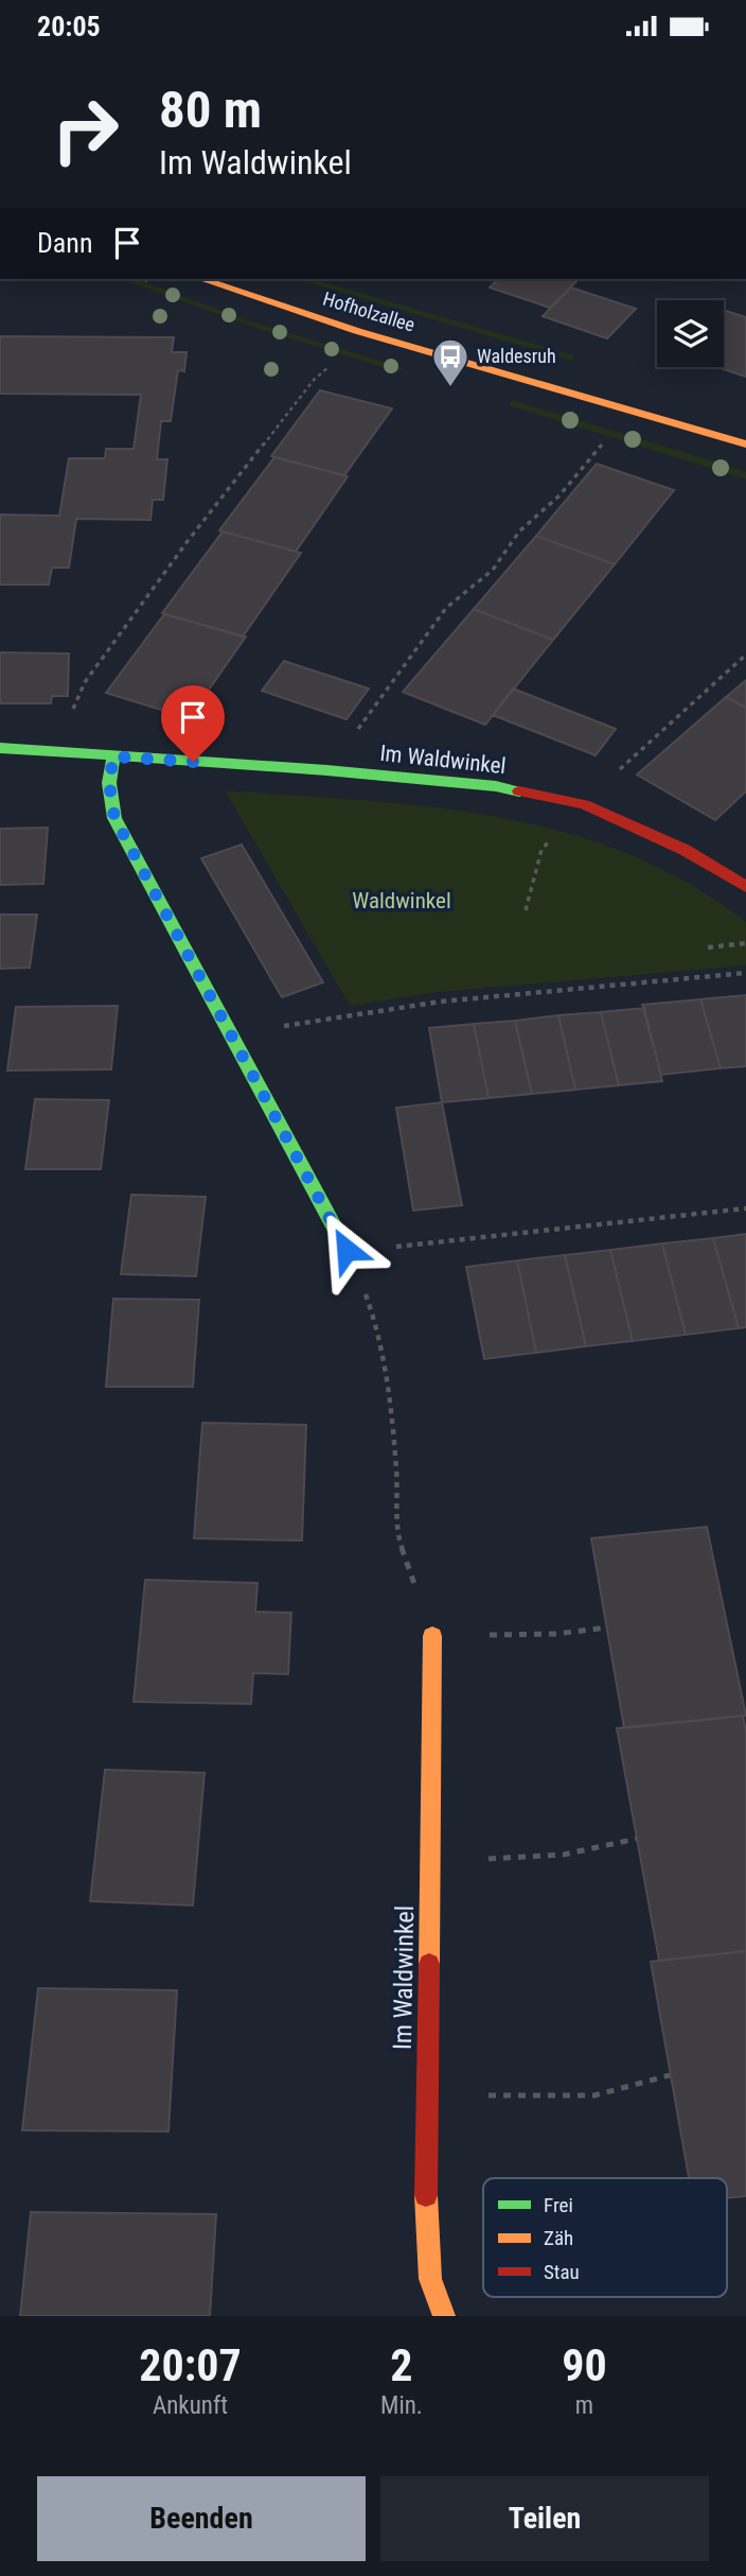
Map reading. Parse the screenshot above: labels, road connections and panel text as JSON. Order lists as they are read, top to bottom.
{
  "streets": {
    "street": ["Hofholzallee", "Im Waldwinkel"]
  },
  "parks": ["Waldwinkel"],
  "places": {
    "bus stop": ["Waldesruh"]
  },
  "legend": ["Frei", "Zäh", "Stau"],
  "page": {
    "status": "20:05",
    "turn": ["80 m", "Im Waldwinkel"],
    "then": "Dann",
    "eta": [
      "20:07",
      "Ankunft",
      "2",
      "Min.",
      "90",
      "m"
    ],
    "buttons": ["Beenden", "Teilen"]
  }
}
